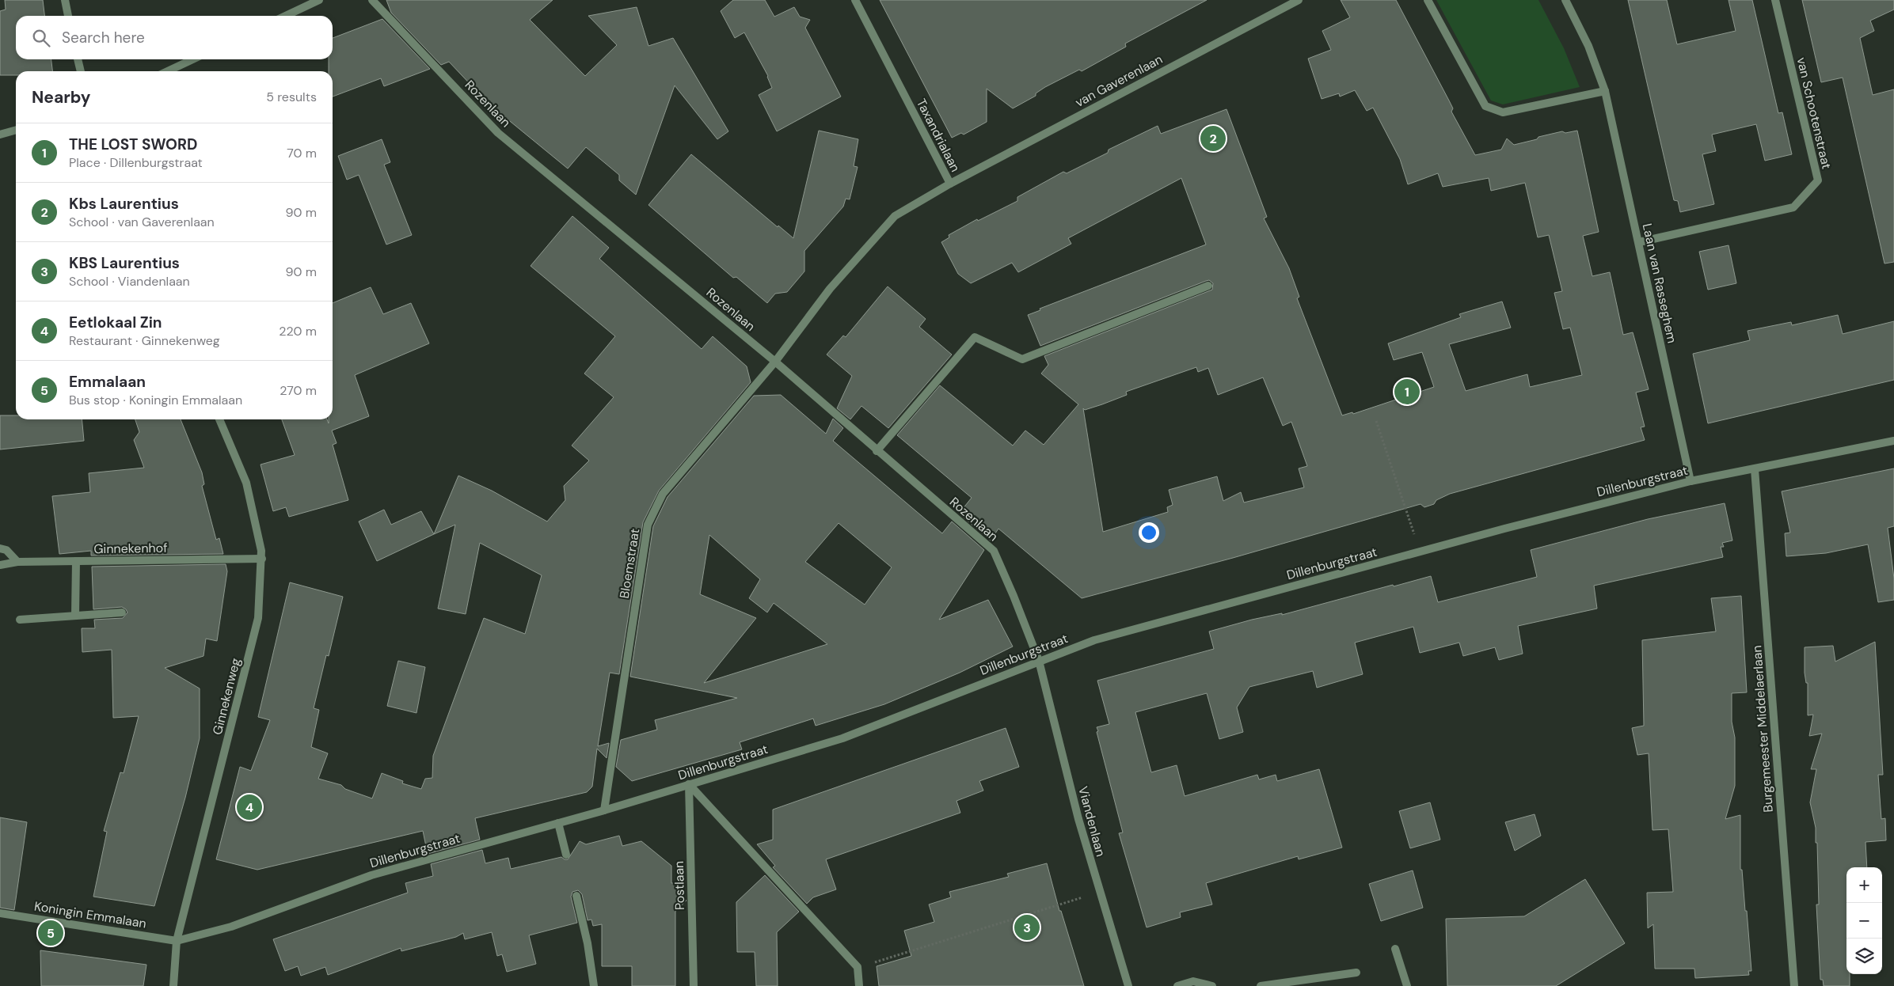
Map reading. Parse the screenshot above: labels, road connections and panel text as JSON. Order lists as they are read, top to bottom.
{
  "streets": {
    "street": [
      "van Gaverenlaan",
      "Rozenlaan",
      "van Schootenstraat",
      "Taxandrialaan",
      "Laan van Rasseghem",
      "Dillenburgstraat",
      "Ginnekenhof",
      "Bloemstraat",
      "Ginnekenweg",
      "Burgemeester Middelaerlaan",
      "Viandenlaan",
      "Postlaan",
      "Koningin Emmalaan"
    ]
  },
  "crossings": [
    ["van Gaverenlaan", "Taxandrialaan"],
    ["Rozenlaan", "Taxandrialaan"],
    ["Rozenlaan", "Dillenburgstraat"],
    ["Rozenlaan", "Bloemstraat"],
    ["Rozenlaan", "Viandenlaan"],
    ["van Schootenstraat", "Laan van Rasseghem"],
    ["Taxandrialaan", "Bloemstraat"],
    ["Laan van Rasseghem", "Dillenburgstraat"],
    ["Dillenburgstraat", "Bloemstraat"],
    ["Dillenburgstraat", "Ginnekenweg"],
    ["Dillenburgstraat", "Burgemeester Middelaerlaan"],
    ["Dillenburgstraat", "Viandenlaan"],
    ["Dillenburgstraat", "Postlaan"],
    ["Dillenburgstraat", "Koningin Emmalaan"],
    ["Ginnekenhof", "Ginnekenweg"],
    ["Ginnekenweg", "Koningin Emmalaan"]
  ],
  "page": {
    "search": "Search here",
    "heading": ["Nearby", "5 results"],
    "list": [
      {
        "mark": "1",
        "name": "THE LOST SWORD",
        "note": "Place · Dillenburgstraat",
        "value": "70 m"
      },
      {
        "mark": "2",
        "name": "Kbs Laurentius",
        "note": "School · van Gaverenlaan",
        "value": "90 m"
      },
      {
        "mark": "3",
        "name": "KBS Laurentius",
        "note": "School · Viandenlaan",
        "value": "90 m"
      },
      {
        "mark": "4",
        "name": "Eetlokaal Zin",
        "note": "Restaurant · Ginnekenweg",
        "value": "220 m"
      },
      {
        "mark": "5",
        "name": "Emmalaan",
        "note": "Bus stop · Koningin Emmalaan",
        "value": "270 m"
      }
    ],
    "pins": [
      "2",
      "1",
      "4",
      "3",
      "5"
    ],
    "map_buttons": ["+", "−"]
  }
}
